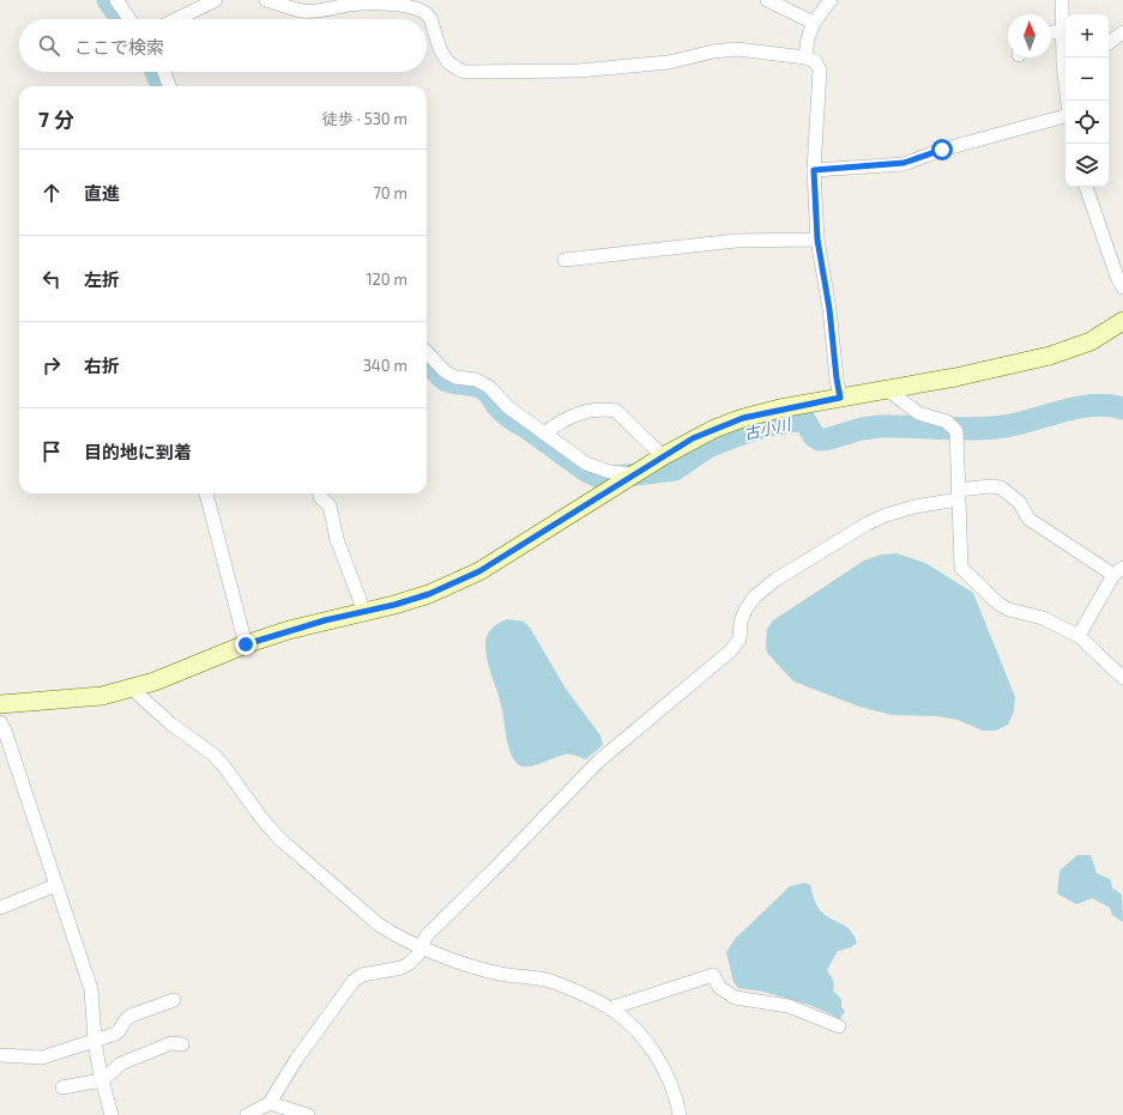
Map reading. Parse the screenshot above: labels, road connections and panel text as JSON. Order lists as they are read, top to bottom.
{
  "water": ["古小川"],
  "north": "top",
  "page": {
    "map_buttons": ["+", "−"],
    "search": "ここで検索",
    "heading": ["7 分", "徒歩 · 530 m"],
    "list": [
      ["直進", "70 m"],
      ["左折", "120 m"],
      ["右折", "340 m"],
      "目的地に到着"
    ]
  }
}
